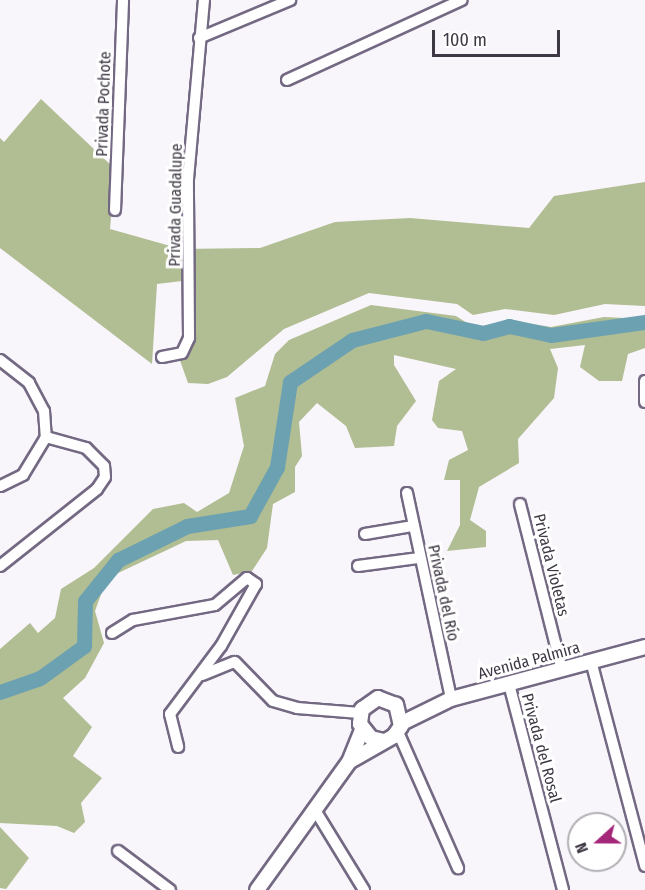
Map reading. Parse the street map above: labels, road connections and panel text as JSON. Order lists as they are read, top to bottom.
{
  "streets": {
    "main road": ["Avenida Palmira"],
    "street": [
      "Privada Pochote",
      "Privada Guadalupe",
      "Privada Violetas",
      "Privada del Río",
      "Privada del Rosal"
    ]
  },
  "crossings": [
    ["Privada Violetas", "Avenida Palmira"],
    ["Privada del Río", "Avenida Palmira"],
    ["Avenida Palmira", "Privada del Rosal"]
  ],
  "scale_bar": "100 m",
  "north": "left"
}
